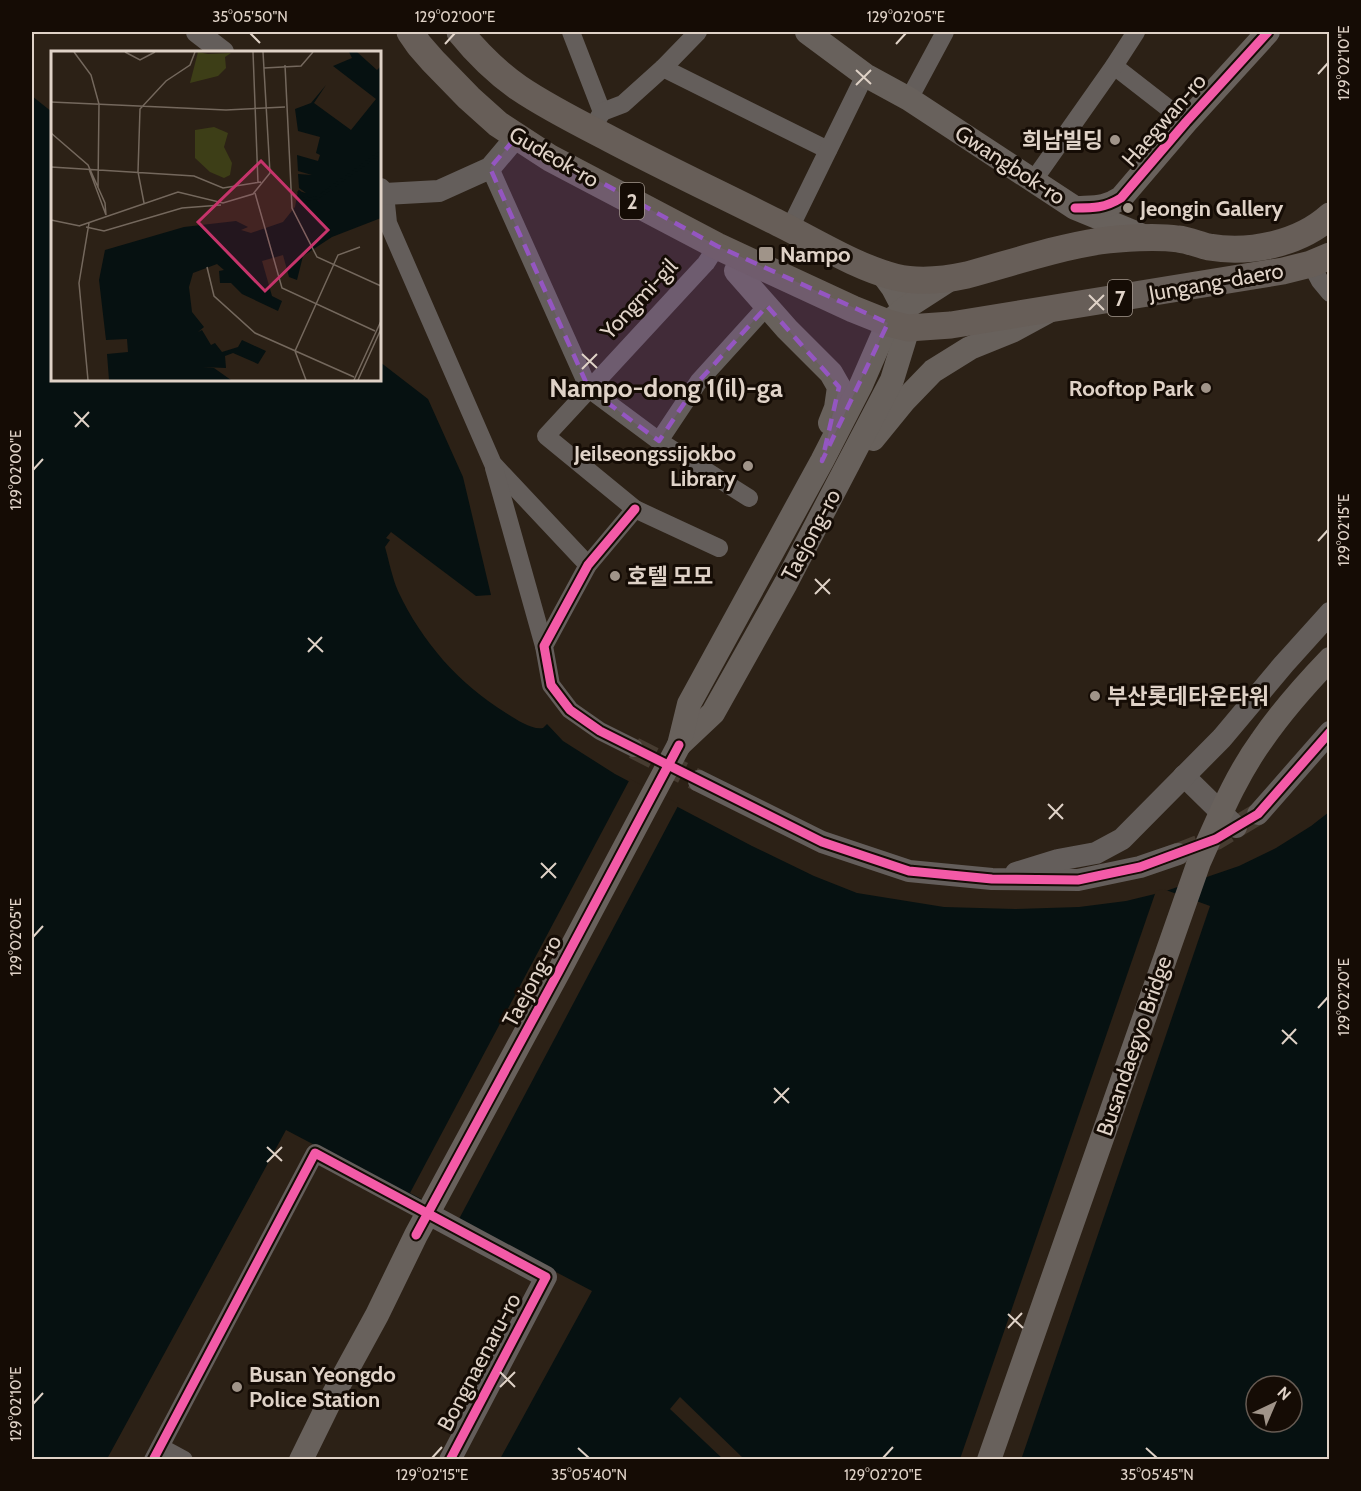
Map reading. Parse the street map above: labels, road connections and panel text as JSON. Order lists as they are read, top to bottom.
{
  "streets": {
    "main road": [
      "Haegwan-ro",
      "Gudeok-ro",
      "Gwangbok-ro",
      "2",
      "Jungang-daero",
      "7",
      "Taejong-ro",
      "Busandaegyo Bridge"
    ],
    "street": ["Yongmi-gil", "Bongnaenaru-ro"]
  },
  "crossings": [
    ["Haegwan-ro", "Gwangbok-ro"],
    ["Gudeok-ro", "Jungang-daero"],
    ["Gudeok-ro", "Yongmi-gil"],
    ["Gudeok-ro", "Taejong-ro"],
    ["Gwangbok-ro", "Jungang-daero"],
    ["Jungang-daero", "Taejong-ro"]
  ],
  "districts": ["Nampo-dong 1(il)-ga"],
  "places": {
    "other": [
      "희남빌딩",
      "Jeongin Gallery",
      "Rooftop Park",
      "Jeilseongssijokbo Library",
      "호텔 모모",
      "부산롯데타운타워",
      "Busan Yeongdo Police Station"
    ],
    "transit": ["Nampo"]
  },
  "north": "top right",
  "coordinates": [
    "35°05'50\"N",
    "129°02'00\"E",
    "129°02'05\"E",
    "129°02'10\"E",
    "129°02'15\"E",
    "129°02'20\"E",
    "35°05'40\"N",
    "35°05'45\"N"
  ]
}
